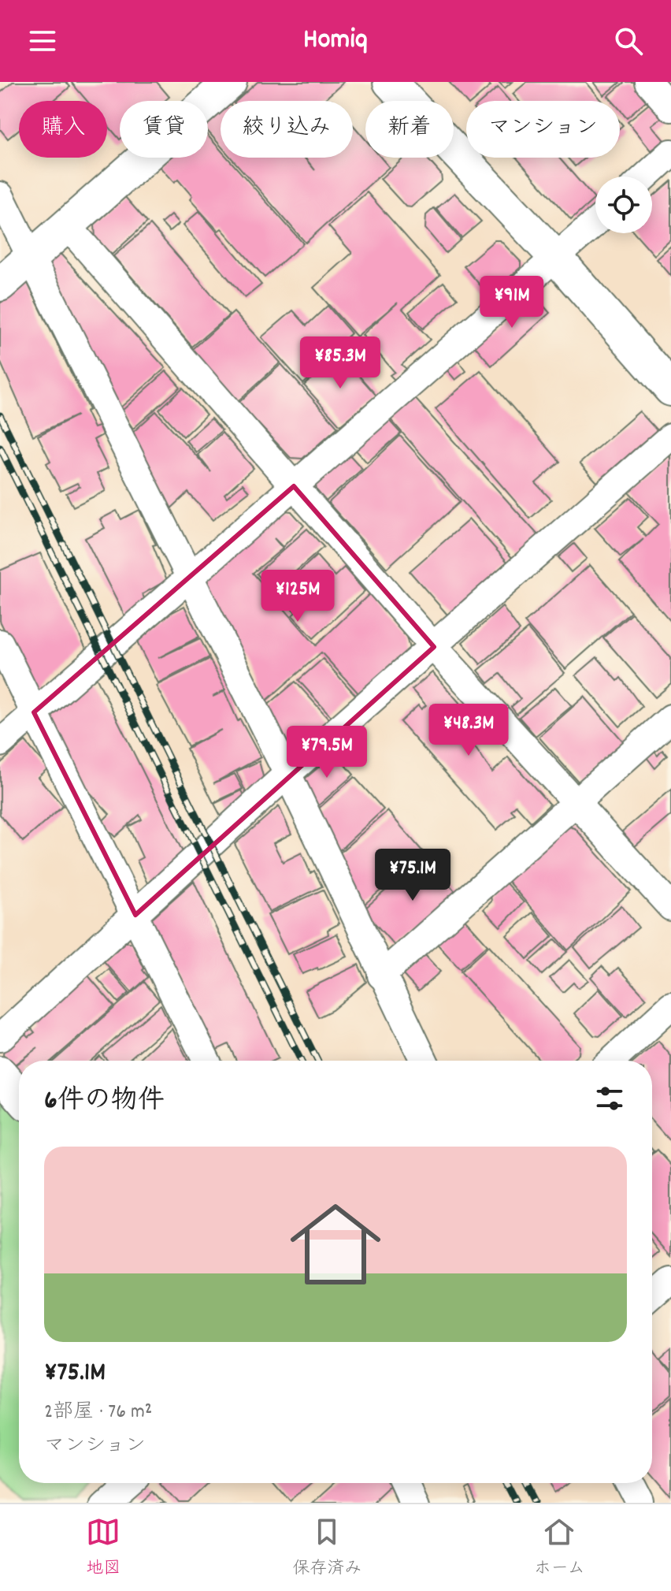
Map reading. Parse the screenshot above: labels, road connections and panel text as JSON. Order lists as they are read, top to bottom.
{
  "page": {
    "header": "Homiq",
    "chip": [
      "購入",
      "賃貸",
      "絞り込み",
      "新着",
      "マンション"
    ],
    "price": [
      "¥91M",
      "¥85.3M",
      "¥125M",
      "¥48.3M",
      "¥79.5M",
      "¥75.1M"
    ],
    "heading": "6件の物件",
    "list": [
      {
        "name": "¥75.1M",
        "note": "2部屋 · 76 m² · マンション"
      }
    ],
    "tabs": ["地図", "保存済み", "ホーム"]
  }
}
